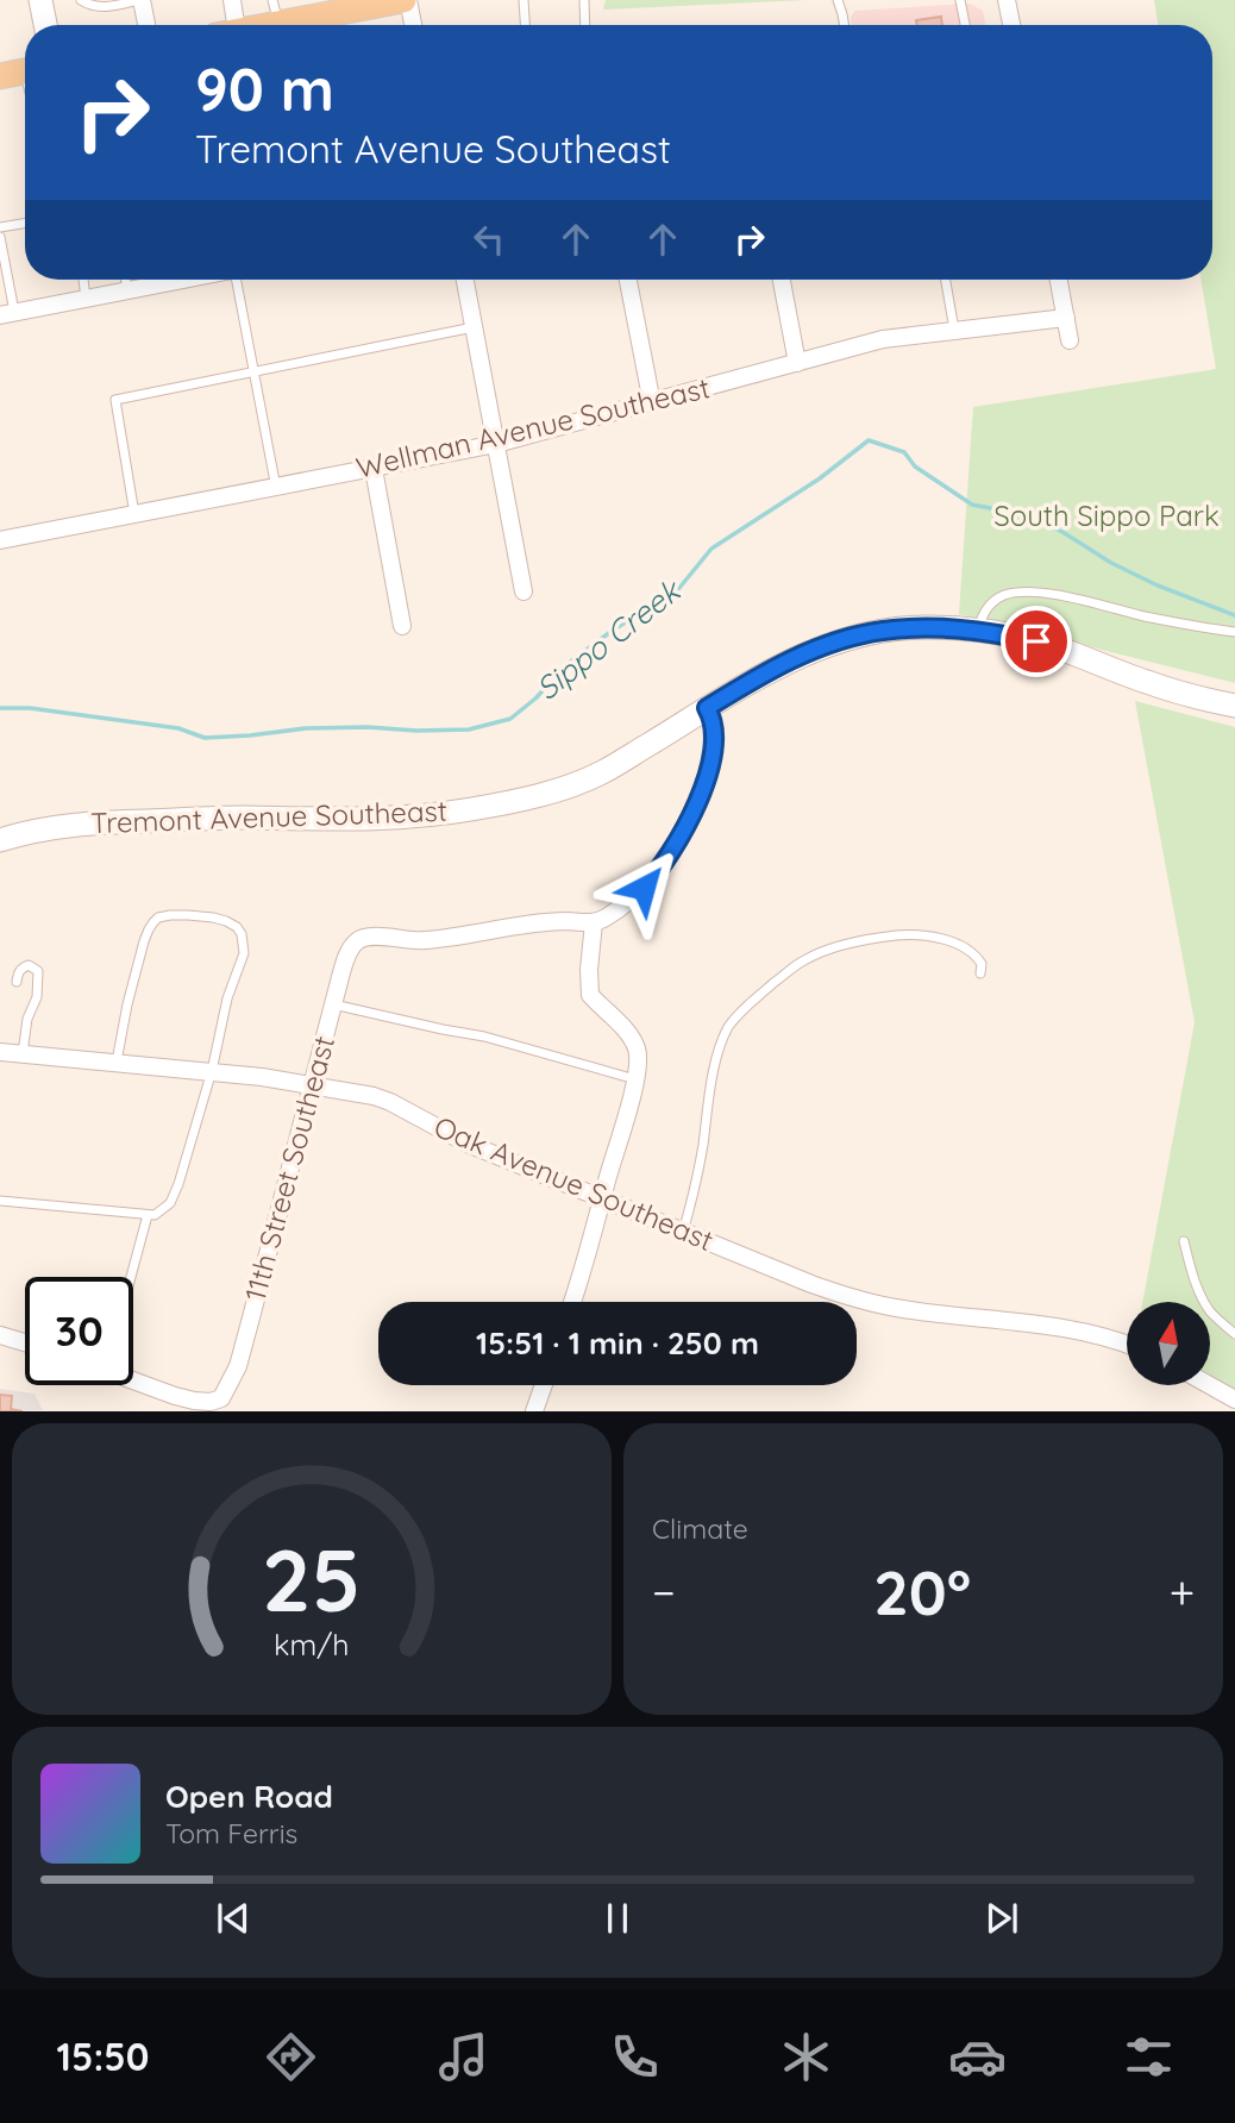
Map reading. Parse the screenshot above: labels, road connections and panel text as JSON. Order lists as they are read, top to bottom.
{
  "streets": {
    "street": [
      "Wellman Avenue Southeast",
      "Tremont Avenue Southeast",
      "11th Street Southeast",
      "Oak Avenue Southeast"
    ]
  },
  "crossings": [
    ["11th Street Southeast", "Oak Avenue Southeast"]
  ],
  "water": ["Sippo Creek"],
  "parks": ["South Sippo Park"],
  "north": "top",
  "page": {
    "turn": ["90 m", "Tremont Avenue Southeast"],
    "limit": "30",
    "trip": "15:51 · 1 min · 250 m",
    "tile": "Climate",
    "heat": ["−", "20°", "+"],
    "song": ["Open Road", "Tom Ferris"],
    "tabs": "15:50",
    "gauge": ["25", "km/h"]
  }
}
